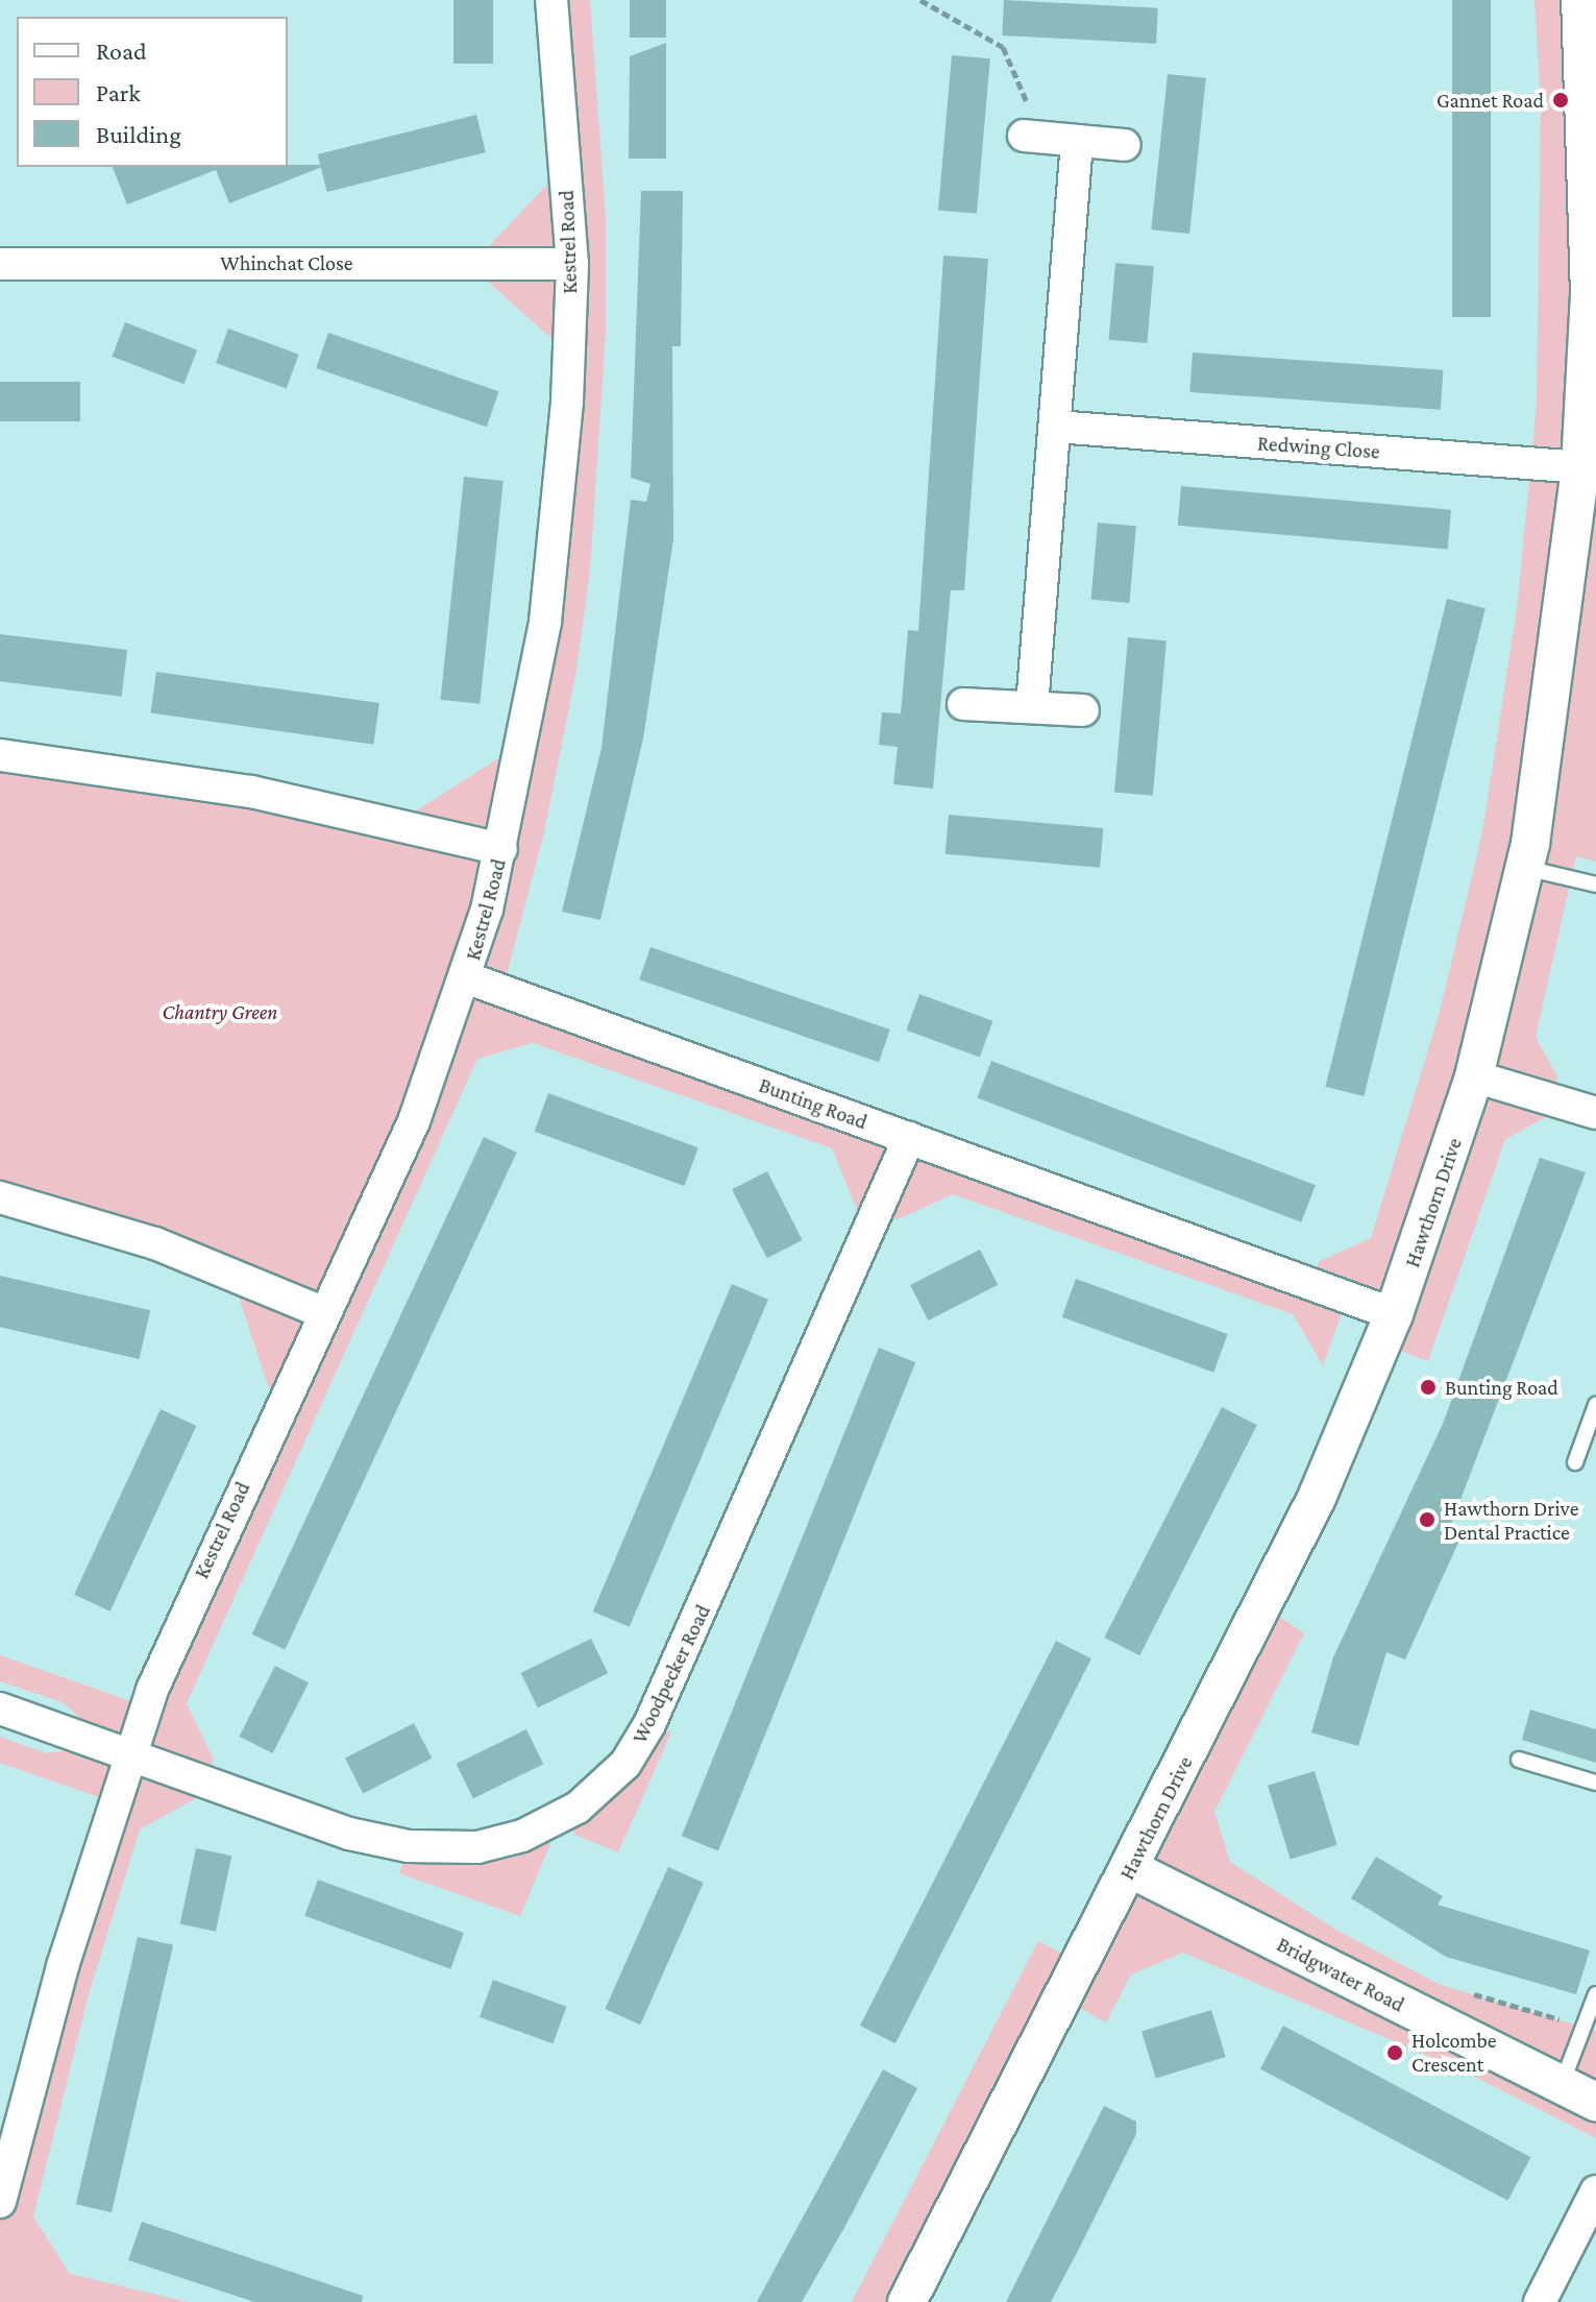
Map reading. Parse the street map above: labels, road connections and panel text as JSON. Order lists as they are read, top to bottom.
{
  "streets": {
    "street": [
      "Kestrel Road",
      "Whinchat Close",
      "Redwing Close",
      "Bunting Road",
      "Hawthorn Drive",
      "Woodpecker Road",
      "Bridgwater Road"
    ]
  },
  "crossings": [
    ["Kestrel Road", "Whinchat Close"],
    ["Kestrel Road", "Bunting Road"],
    ["Kestrel Road", "Woodpecker Road"],
    ["Redwing Close", "Hawthorn Drive"],
    ["Bunting Road", "Hawthorn Drive"],
    ["Bunting Road", "Woodpecker Road"],
    ["Hawthorn Drive", "Bridgwater Road"]
  ],
  "parks": ["Chantry Green"],
  "places": [
    "Gannet Road",
    "Bunting Road",
    "Hawthorn Drive Dental Practice",
    "Holcombe Crescent"
  ],
  "legend": ["Road", "Park", "Building"]
}
